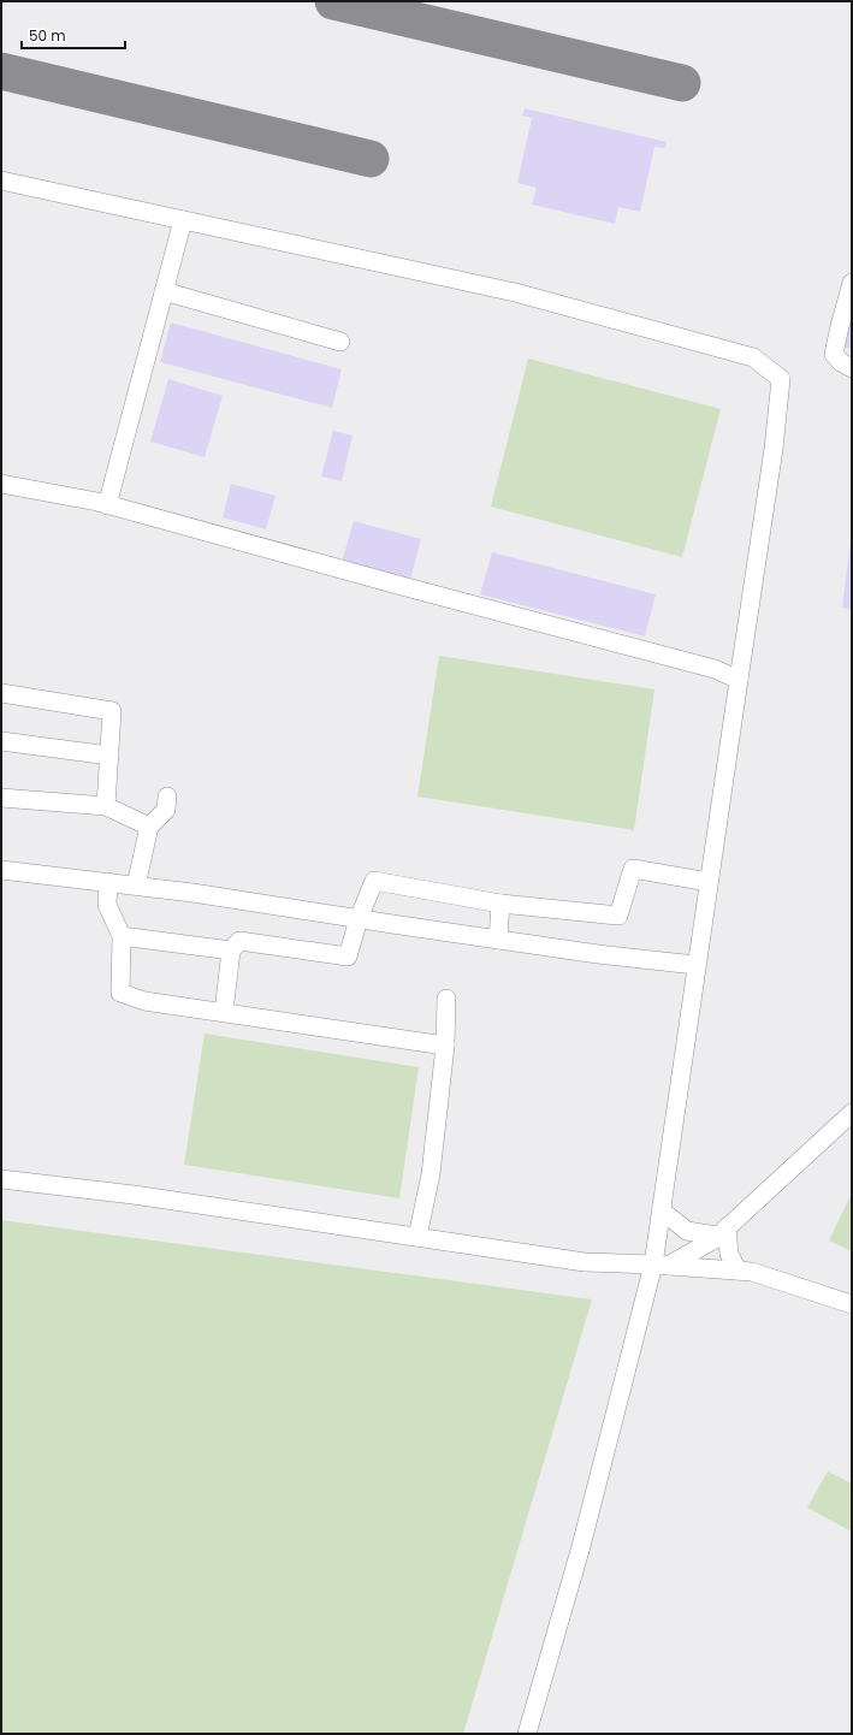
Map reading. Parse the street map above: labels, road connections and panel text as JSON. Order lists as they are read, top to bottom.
{
  "scale_bar": "50 m"
}
